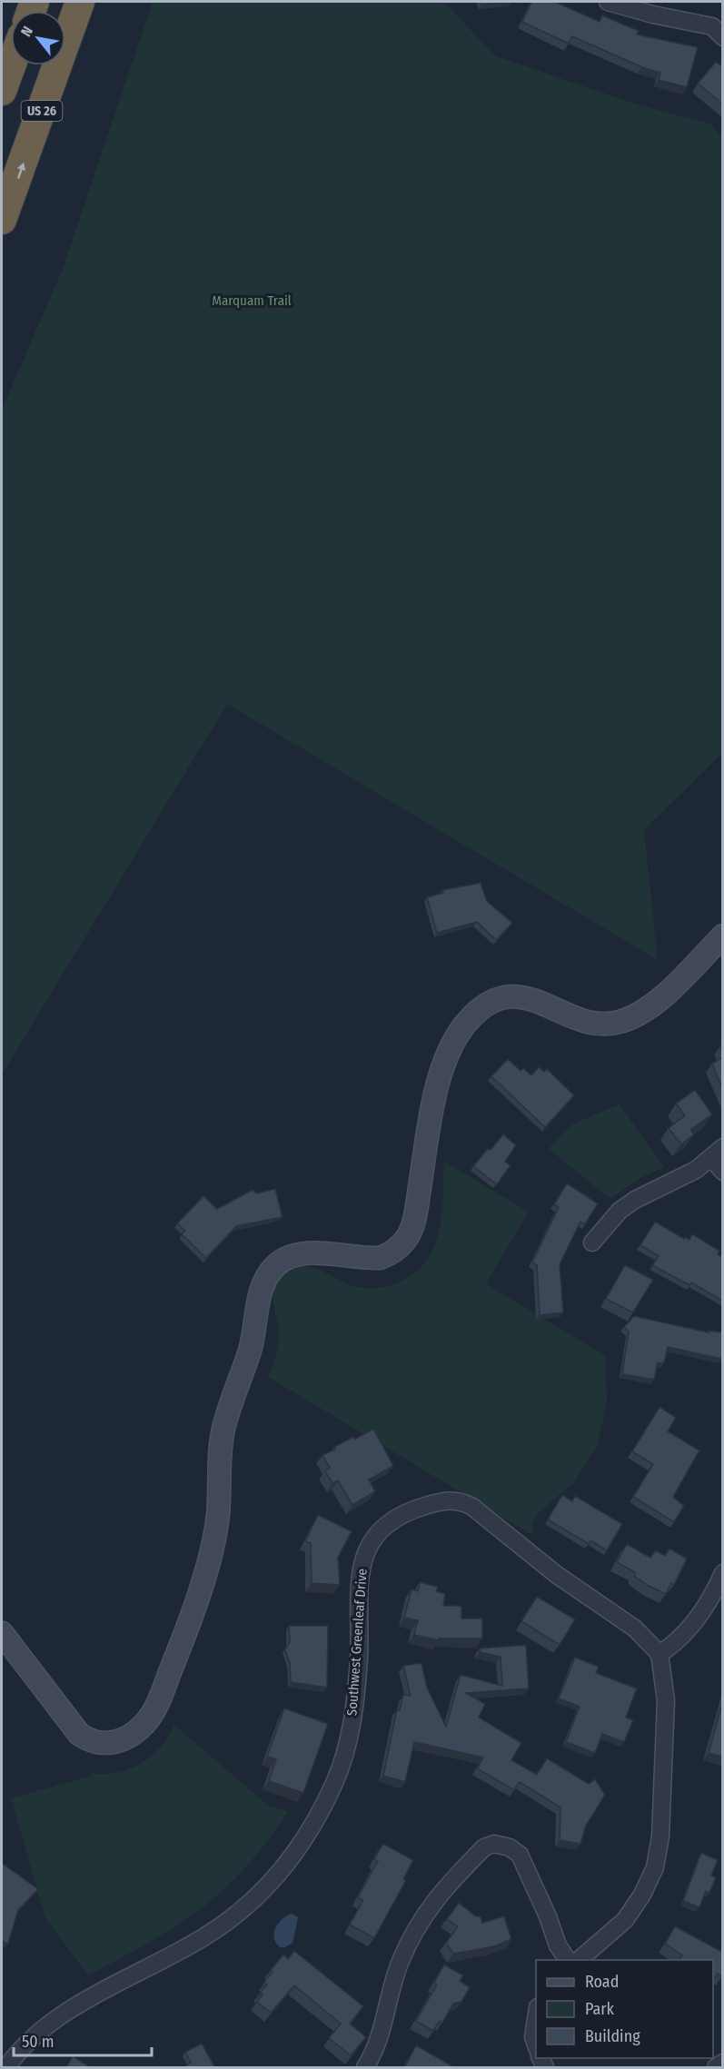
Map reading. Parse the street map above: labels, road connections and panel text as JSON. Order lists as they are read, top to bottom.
{
  "streets": {
    "highway": ["US 26"],
    "street": ["Southwest Greenleaf Drive"]
  },
  "parks": ["Marquam Trail"],
  "legend": ["Road", "Park", "Building"],
  "scale_bar": "50 m",
  "north": "top left"
}
